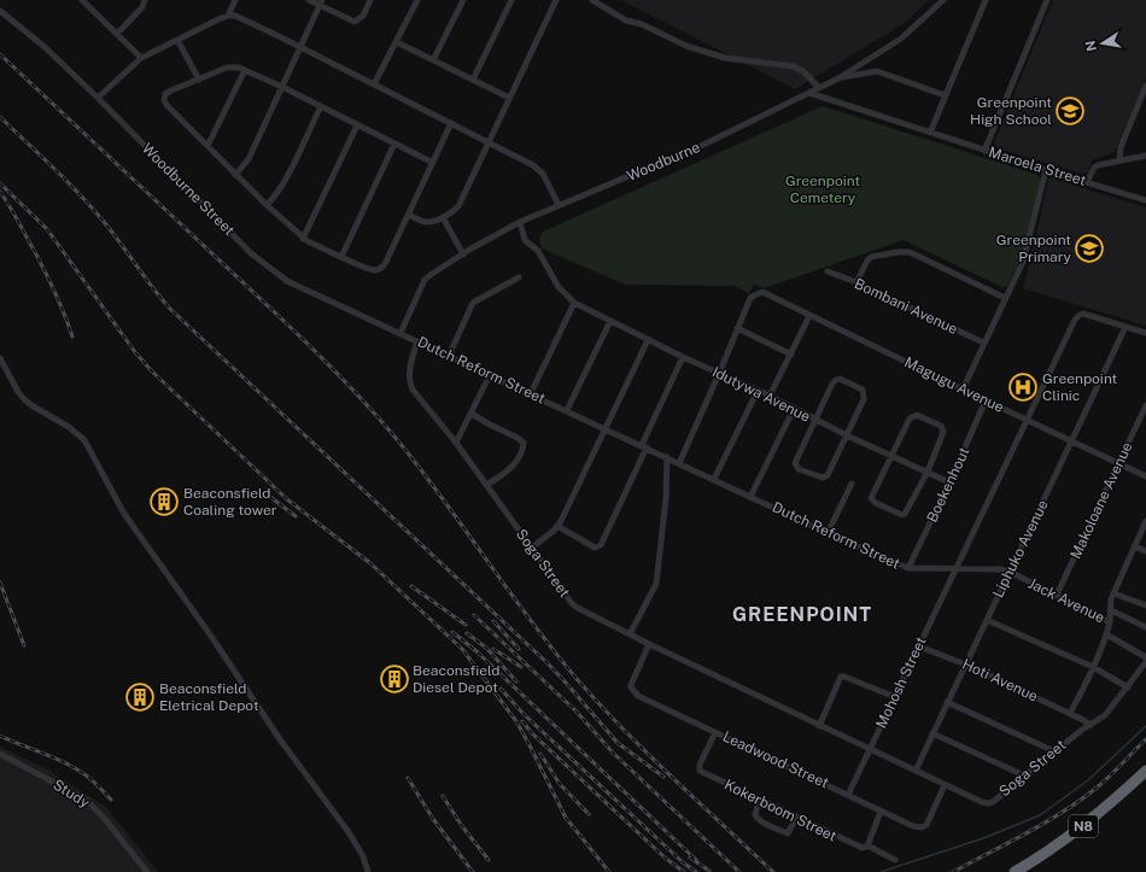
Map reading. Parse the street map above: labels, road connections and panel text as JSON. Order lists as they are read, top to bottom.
{
  "streets": {
    "highway": ["N8"],
    "street": [
      "Woodburne",
      "Maroela Street",
      "Woodburne Street",
      "Bombani Avenue",
      "Dutch Reform Street",
      "Magugu Avenue",
      "Idutywa Avenue",
      "Boekenhout",
      "Makoloane Avenue",
      "Liphuko Avenue",
      "Soga Street",
      "Jack Avenue",
      "Hoti Avenue",
      "Mohosh Street",
      "Leadwood Street",
      "Study",
      "Kokerboom Street"
    ]
  },
  "crossings": [
    ["Woodburne", "Maroela Street"],
    ["Woodburne", "Woodburne Street"],
    ["Woodburne", "Dutch Reform Street"],
    ["Woodburne", "Idutywa Avenue"],
    ["Woodburne Street", "Dutch Reform Street"],
    ["Dutch Reform Street", "Boekenhout"],
    ["Dutch Reform Street", "Soga Street"],
    ["Dutch Reform Street", "Jack Avenue"],
    ["Dutch Reform Street", "Mohosh Street"],
    ["Magugu Avenue", "Boekenhout"],
    ["Magugu Avenue", "Makoloane Avenue"],
    ["Magugu Avenue", "Liphuko Avenue"],
    ["Idutywa Avenue", "Boekenhout"],
    ["Makoloane Avenue", "Jack Avenue"],
    ["Liphuko Avenue", "Soga Street"],
    ["Liphuko Avenue", "Jack Avenue"],
    ["Liphuko Avenue", "Hoti Avenue"],
    ["Soga Street", "Hoti Avenue"],
    ["Soga Street", "Mohosh Street"],
    ["Soga Street", "Leadwood Street"],
    ["Jack Avenue", "Hoti Avenue"],
    ["Jack Avenue", "Mohosh Street"],
    ["Hoti Avenue", "Mohosh Street"],
    ["Mohosh Street", "Leadwood Street"],
    ["Leadwood Street", "Kokerboom Street"]
  ],
  "districts": ["GREENPOINT"],
  "parks": ["Greenpoint Cemetery"],
  "places": {
    "school or university": ["Greenpoint High School", "Greenpoint Primary"],
    "hospital": ["Greenpoint Clinic"],
    "building": ["Beaconsfield Coaling tower", "Beaconsfield Diesel Depot", "Beaconsfield Eletrical Depot"]
  },
  "north": "left"
}
